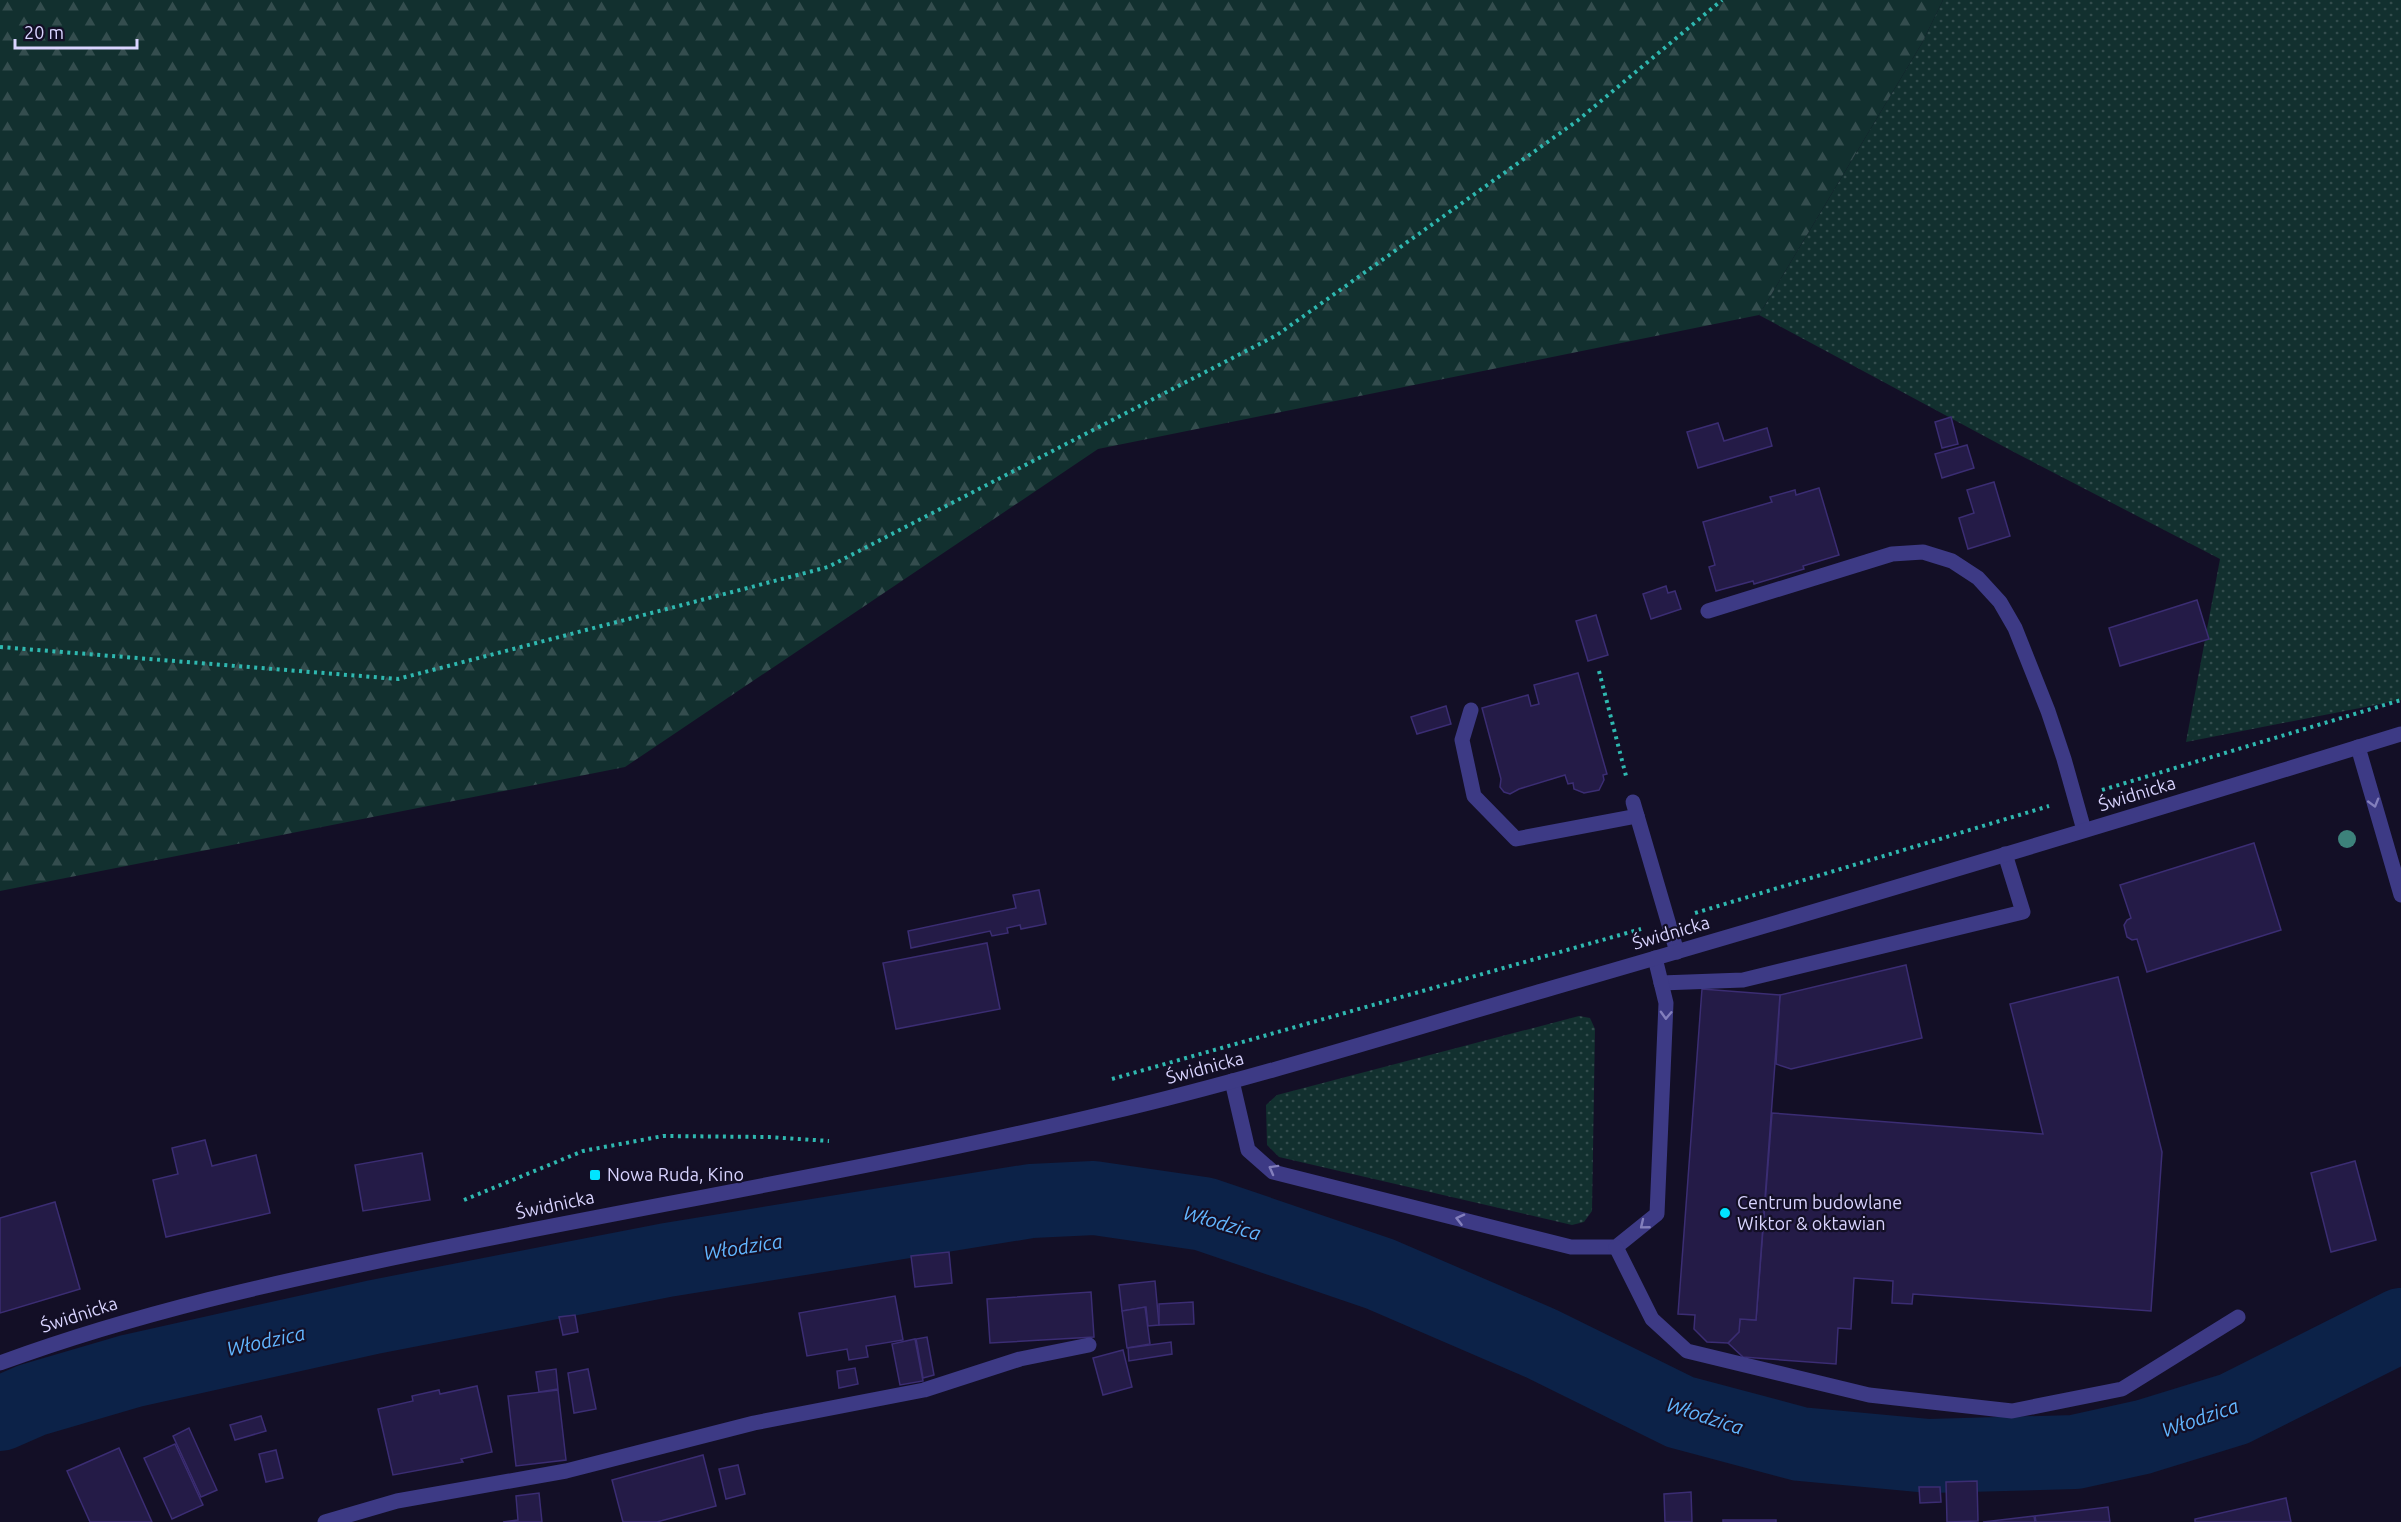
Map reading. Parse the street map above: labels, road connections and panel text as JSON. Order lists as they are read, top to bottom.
{
  "streets": {
    "street": ["Świdnicka"]
  },
  "water": ["Włodzica"],
  "places": {
    "transit": ["Nowa Ruda, Kino"],
    "other": ["Centrum budowlane Wiktor & oktawian"]
  },
  "scale_bar": "20 m"
}
